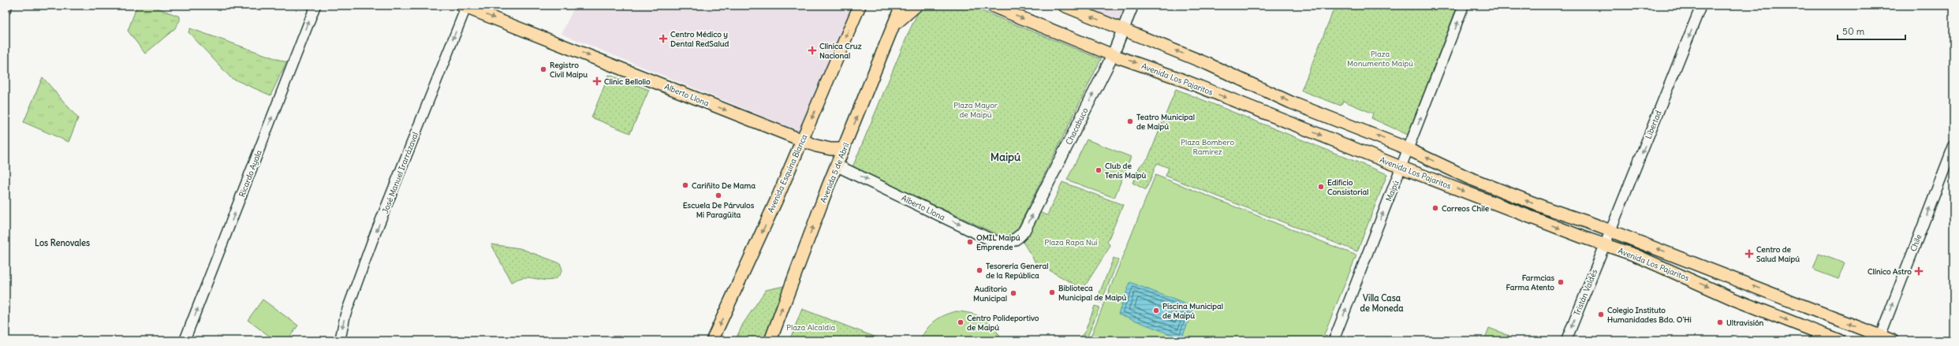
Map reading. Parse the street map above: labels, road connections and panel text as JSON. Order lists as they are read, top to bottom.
{
  "streets": {
    "main road": [
      "Avenida Los Pajaritos",
      "Alberto Llona",
      "Chacabuco",
      "Avenida 5 de Abril",
      "Avenida Esquina Blanca"
    ],
    "street": [
      "Libertad",
      "José Manuel Irarrázaval",
      "Ricardo Ayala",
      "Maipú",
      "Chile",
      "Tristán Valdés"
    ]
  },
  "crossings": [
    ["Avenida Los Pajaritos", "Libertad"],
    ["Avenida Los Pajaritos", "Chacabuco"],
    ["Avenida Los Pajaritos", "Maipú"],
    ["Avenida Los Pajaritos", "Chile"],
    ["Avenida Los Pajaritos", "Tristán Valdés"],
    ["Alberto Llona", "Chacabuco"],
    ["Alberto Llona", "José Manuel Irarrázaval"],
    ["Alberto Llona", "Avenida 5 de Abril"],
    ["Alberto Llona", "Avenida Esquina Blanca"],
    ["Libertad", "Tristán Valdés"]
  ],
  "one_way": [
    "Alberto Llona",
    "Libertad",
    "Chacabuco",
    "José Manuel Irarrázaval",
    "Avenida 5 de Abril",
    "Ricardo Ayala",
    "Avenida Esquina Blanca",
    "Maipú",
    "Chile",
    "Tristán Valdés"
  ],
  "districts": ["Maipú", "Los Renovales", "Villa Casa de Moneda"],
  "parks": [
    "Plaza Monumento Maipú",
    "Plaza Mayor de Maipú",
    "Plaza Bombero Ramírez",
    "Plaza Rapa Nui",
    "Plaza Alcaldía"
  ],
  "places": {
    "health": [
      "Centro Médico y Dental RedSalud",
      "Clínica Cruz Nacional",
      "Clinic Bellolio",
      "Centro de Salud Maipú",
      "Clínico Astro"
    ],
    "other": [
      "Registro Civil Maipu",
      "Teatro Municipal de Maipú",
      "Club de Tenis Maipù",
      "Cariñito De Mama",
      "Edificio Consistorial",
      "Escuela De Párvulos Mi Paragüita",
      "Correos Chile",
      "OMIL Maipú Emprende",
      "Tesorería General de la República",
      "Farmcias Farma Atento",
      "Biblioteca Municipal de Maipú",
      "Auditorio Municipal",
      "Piscina Municipal de Maipú",
      "Colegio Instituto Humanidades Bdo. O'Hi",
      "Centro Polideportivo de Maipú",
      "Ultravisión"
    ]
  },
  "scale_bar": "50 m"
}
